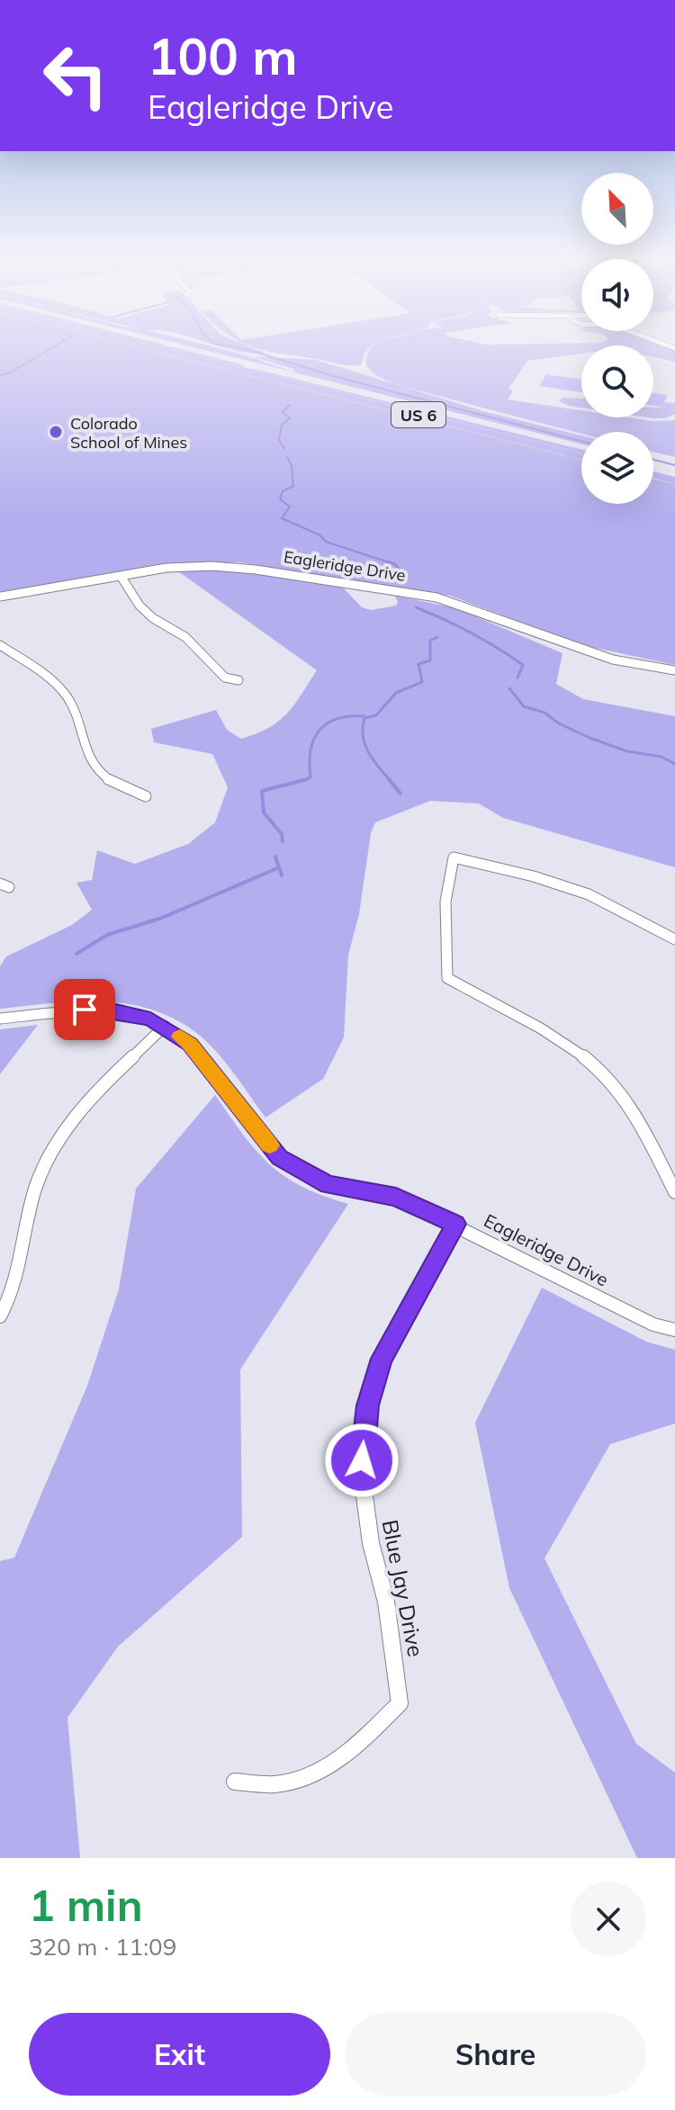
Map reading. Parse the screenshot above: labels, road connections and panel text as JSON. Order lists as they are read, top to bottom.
{
  "streets": {
    "highway": ["US 6"],
    "street": ["Eagleridge Drive", "Blue Jay Drive"]
  },
  "crossings": [
    ["Eagleridge Drive", "Blue Jay Drive"]
  ],
  "places": ["Colorado School of Mines"],
  "north": "top left",
  "page": {
    "turn": ["100 m", "Eagleridge Drive"],
    "heading": ["1 min", "320 m · 11:09"],
    "buttons": ["Exit", "Share"]
  }
}
